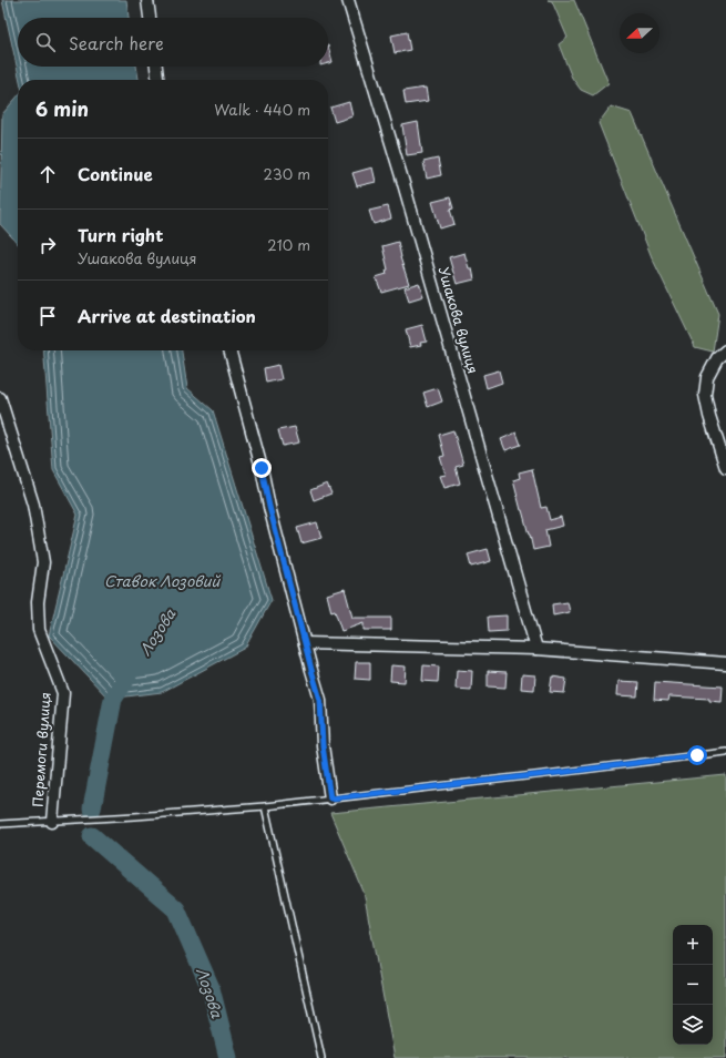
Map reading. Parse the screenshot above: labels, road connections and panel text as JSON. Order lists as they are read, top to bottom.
{
  "streets": {
    "street": ["Ушакова вулиця", "Перемоги вулиця"]
  },
  "water": ["Ставок Лозовий", "Лозова"],
  "north": "left",
  "page": {
    "search": "Search here",
    "heading": ["6 min", "Walk · 440 m"],
    "list": [
      ["Continue", "230 m"],
      ["Turn right", "Ушакова вулиця", "210 m"],
      "Arrive at destination"
    ],
    "map_buttons": ["+", "−"]
  }
}
